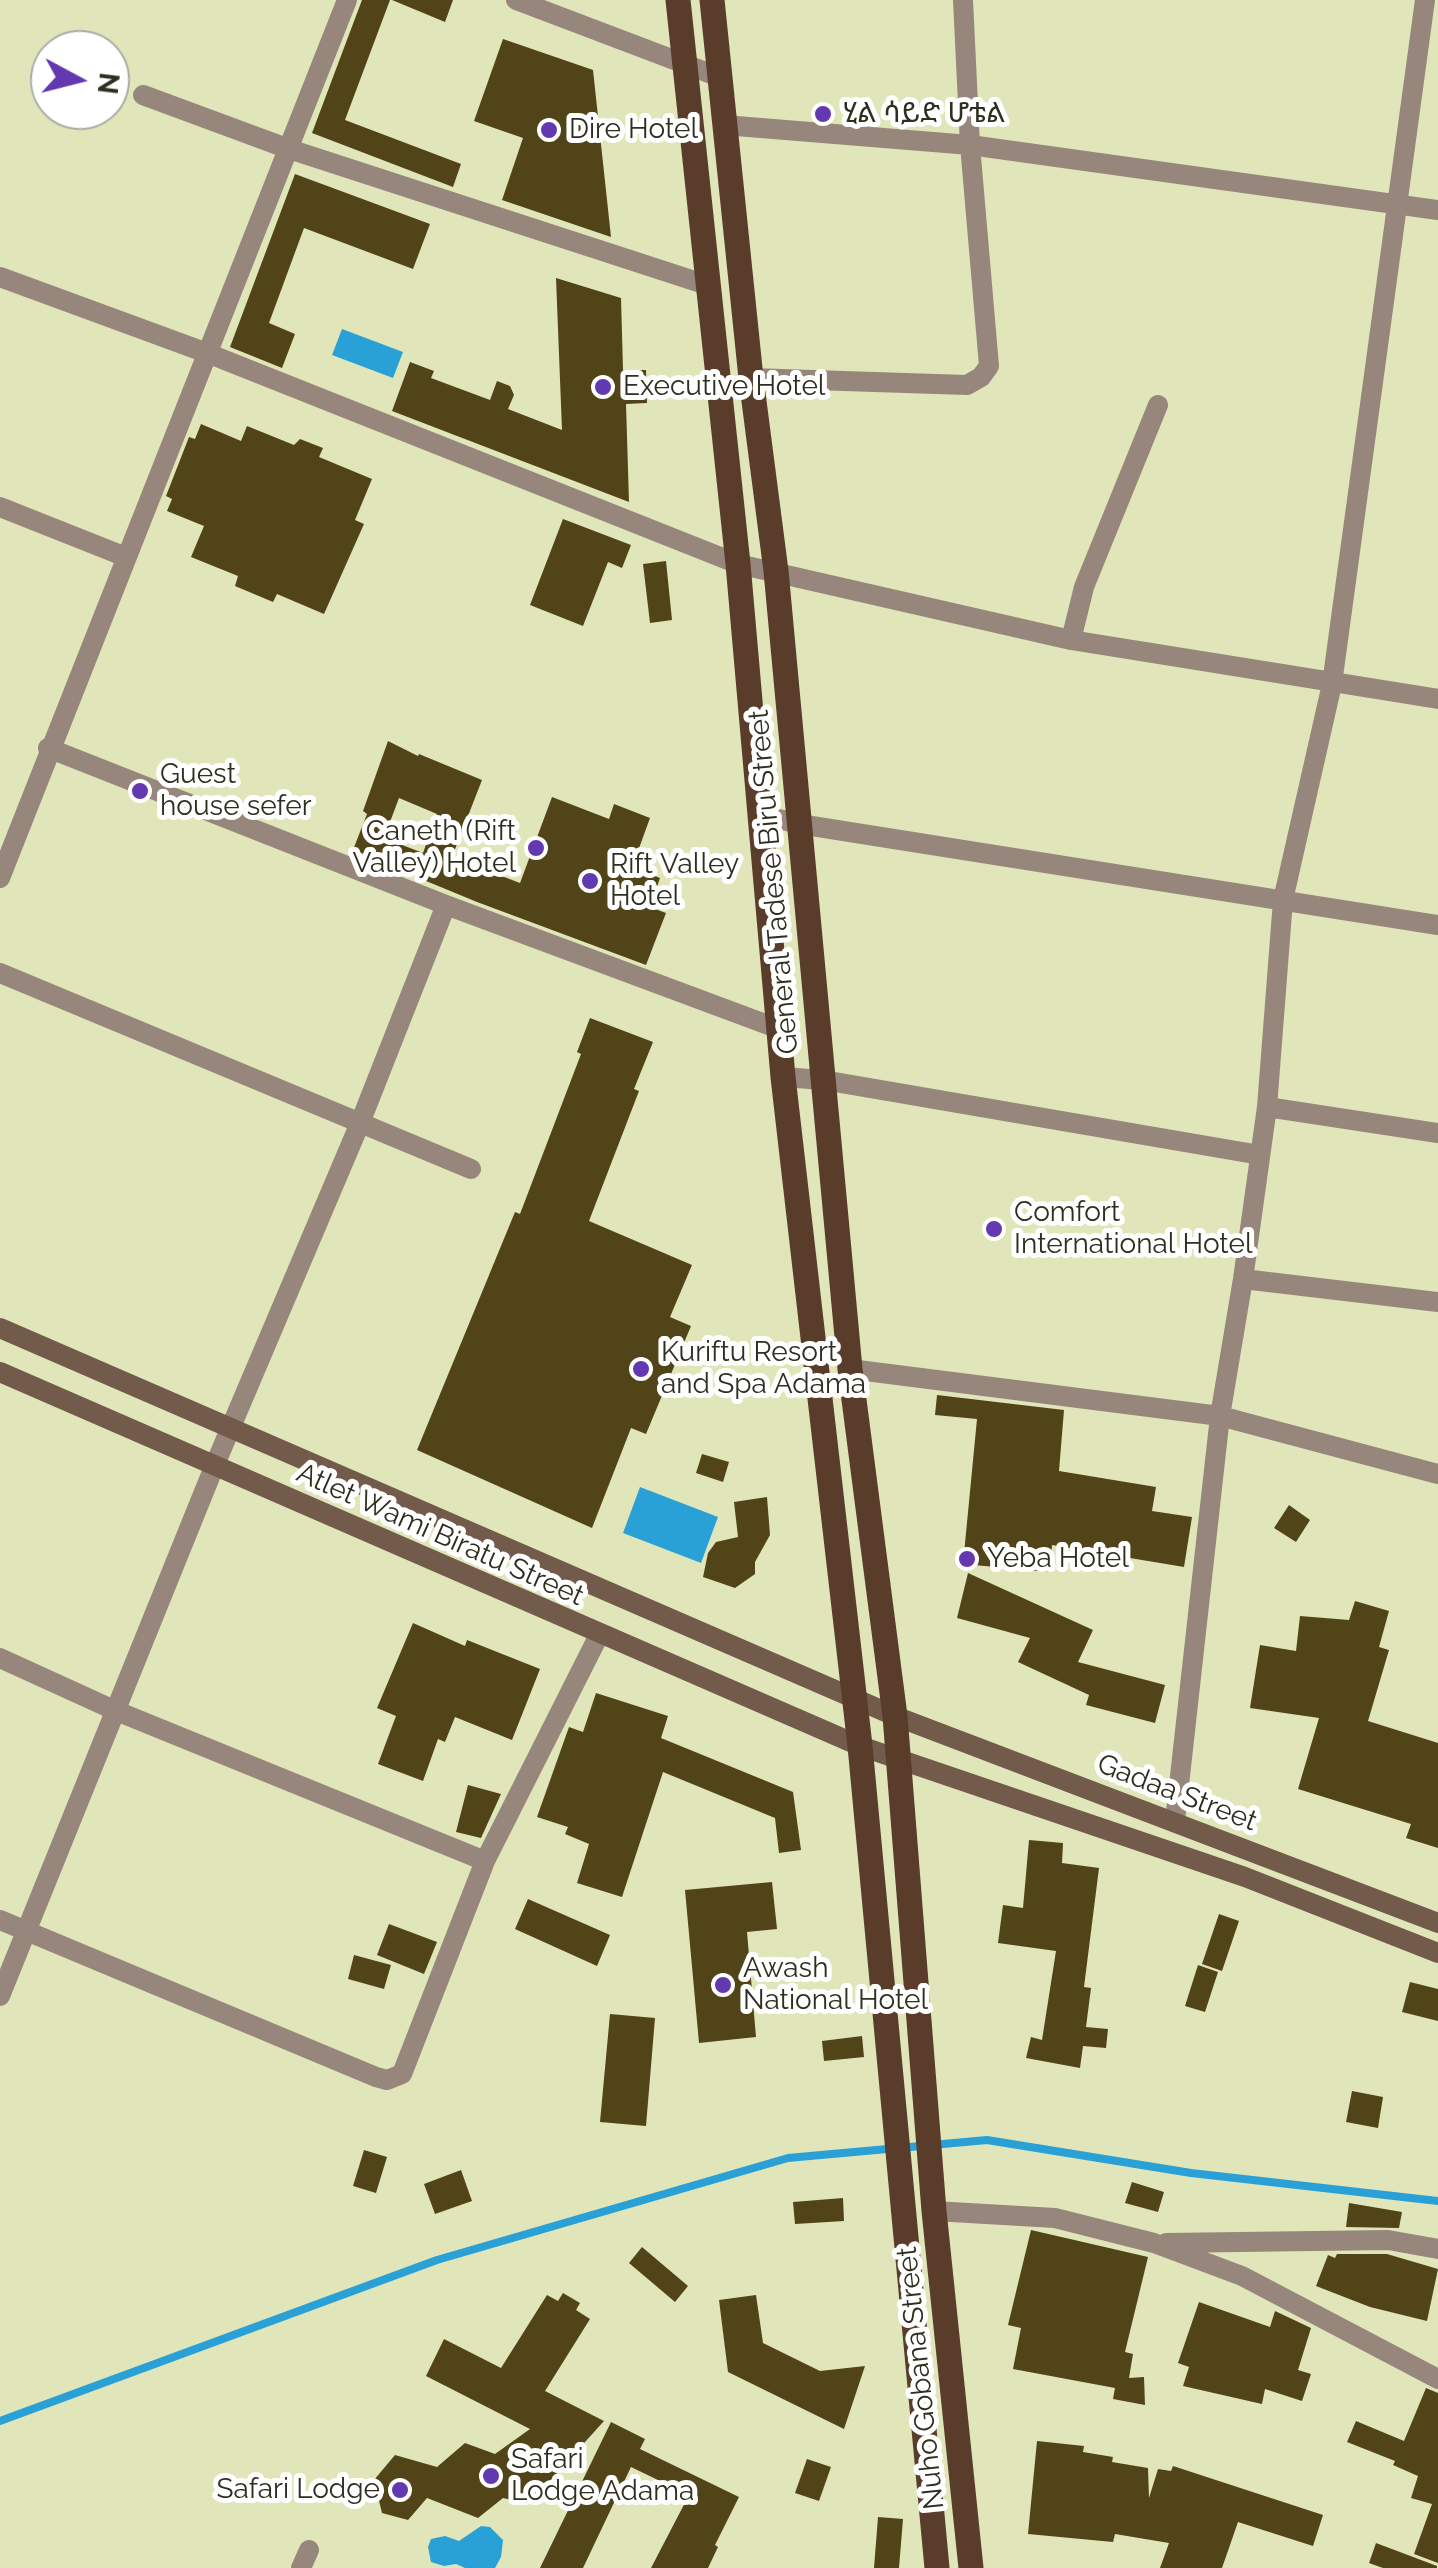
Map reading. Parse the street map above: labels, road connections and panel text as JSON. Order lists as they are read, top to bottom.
{
  "streets": {
    "main road": [
      "General Tadese Biru Street",
      "Atlet Wami Biratu Street",
      "Gadaa Street",
      "Nuho Gobana Street"
    ]
  },
  "crossings": [
    ["General Tadese Biru Street", "Atlet Wami Biratu Street"],
    ["General Tadese Biru Street", "Gadaa Street"],
    ["General Tadese Biru Street", "Nuho Gobana Street"],
    ["Atlet Wami Biratu Street", "Gadaa Street"]
  ],
  "places": [
    "ሂል ሳይድ ሆቴል",
    "Dire Hotel",
    "Executive Hotel",
    "Guest house sefer",
    "Caneth (Rift Valley) Hotel",
    "Rift Valley Hotel",
    "Comfort International Hotel",
    "Kuriftu Resort and Spa Adama",
    "Yeba Hotel",
    "Awash National Hotel",
    "Safari Lodge Adama",
    "Safari Lodge"
  ],
  "north": "right"
}
